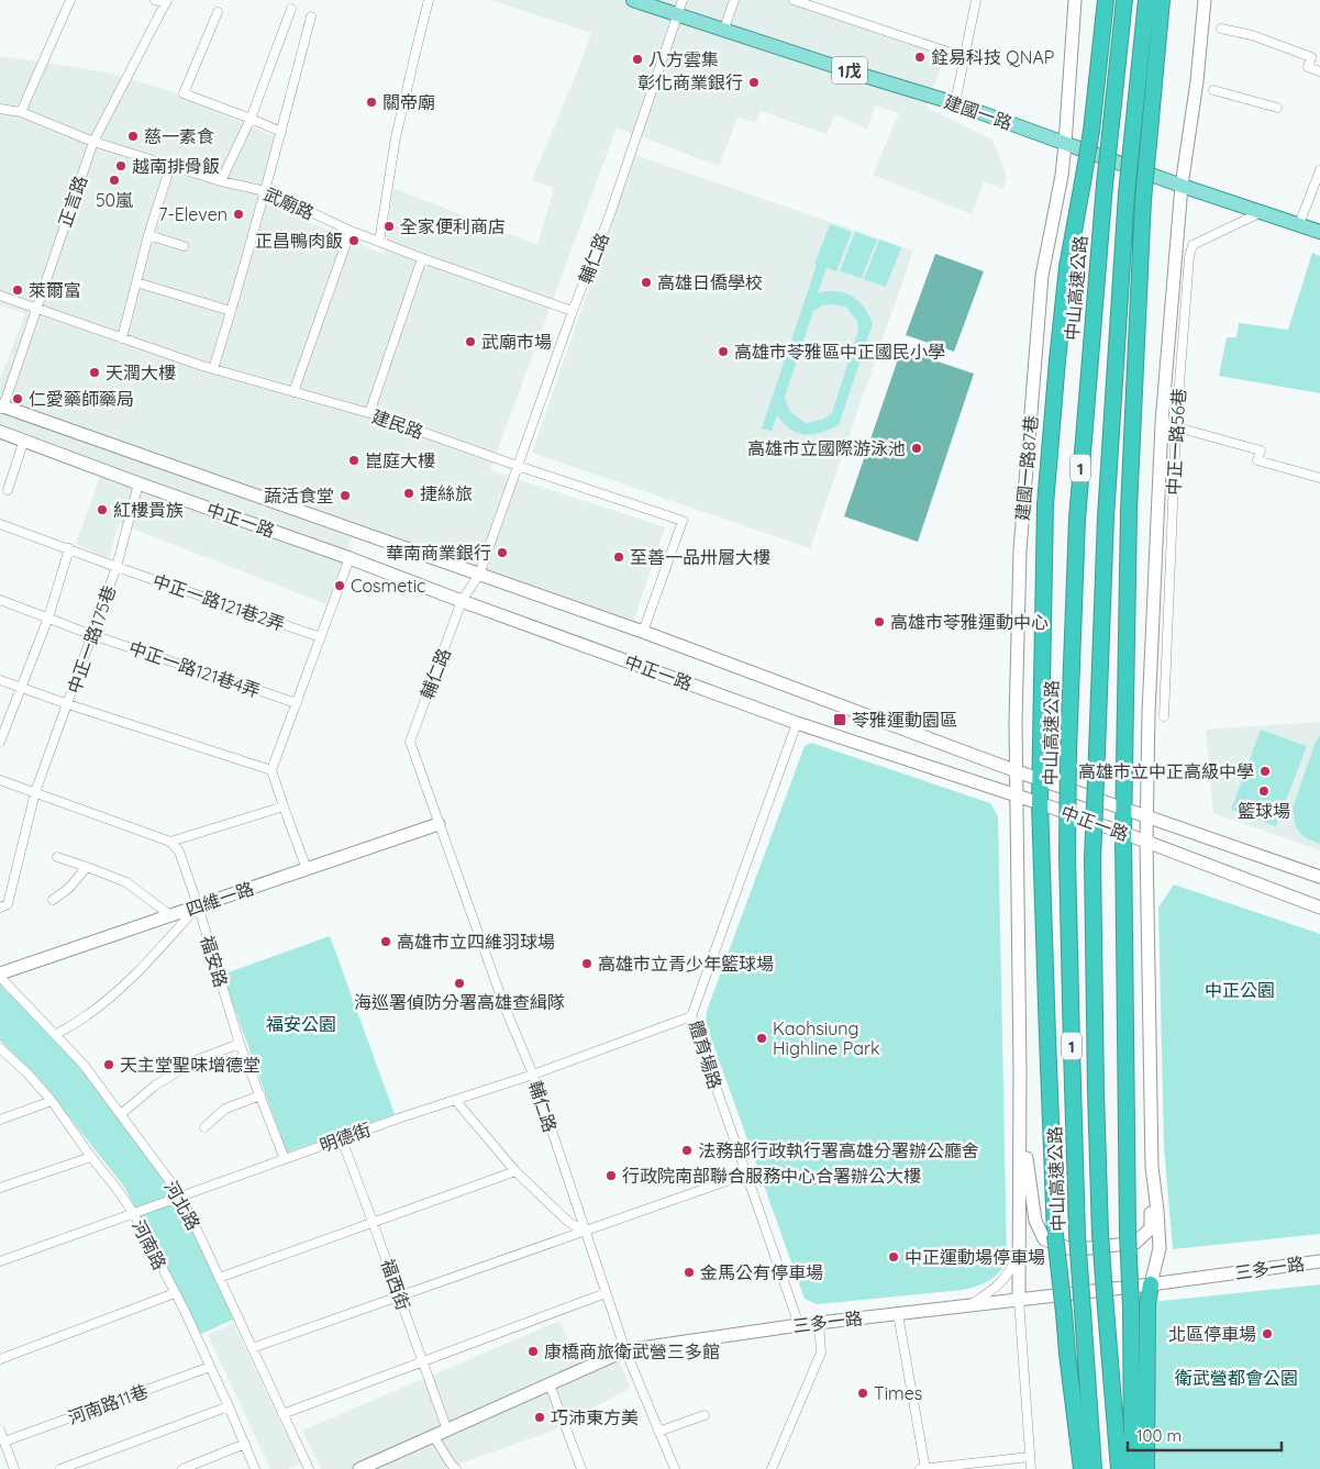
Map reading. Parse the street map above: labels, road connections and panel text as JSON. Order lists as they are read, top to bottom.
{
  "streets": {
    "highway": ["中山高速公路", "1"],
    "main road": ["1戊", "建國一路"],
    "street": [
      "正言路",
      "武廟路",
      "輔仁路",
      "建民路",
      "中正一路56巷",
      "建國一路87巷",
      "中正一路",
      "中正一路121巷2弄",
      "中正一路175巷",
      "中正一路121巷4弄",
      "四維一路",
      "福安路",
      "體育場路",
      "明德街",
      "河北路",
      "河南路",
      "三多一路",
      "福西街",
      "河南路11巷"
    ]
  },
  "crossings": [
    ["建國一路", "輔仁路"],
    ["建國一路", "中正一路56巷"],
    ["建國一路", "建國一路87巷"],
    ["正言路", "武廟路"],
    ["正言路", "建民路"],
    ["正言路", "中正一路"],
    ["武廟路", "輔仁路"],
    ["輔仁路", "建民路"],
    ["輔仁路", "中正一路"],
    ["輔仁路", "四維一路"],
    ["輔仁路", "明德街"],
    ["輔仁路", "三多一路"],
    ["建民路", "中正一路"],
    ["建國一路87巷", "中正一路"],
    ["中正一路", "中正一路175巷"],
    ["中正一路", "體育場路"],
    ["中正一路121巷2弄", "中正一路175巷"],
    ["中正一路175巷", "中正一路121巷4弄"],
    ["四維一路", "福安路"],
    ["四維一路", "河北路"],
    ["福安路", "明德街"],
    ["體育場路", "明德街"],
    ["體育場路", "三多一路"],
    ["明德街", "河北路"],
    ["明德街", "河南路"],
    ["明德街", "福西街"],
    ["河南路", "河南路11巷"],
    ["三多一路", "福西街"]
  ],
  "parks": ["中正公園", "福安公園", "衛武營都會公園"],
  "places": {
    "other": [
      "銓易科技 QNAP",
      "八方雲集",
      "彰化商業銀行",
      "關帝廟",
      "慈一素食",
      "越南排骨飯",
      "50嵐",
      "7-Eleven",
      "全家便利商店",
      "正昌鴨肉飯",
      "高雄日僑學校",
      "萊爾富",
      "武廟市場",
      "高雄市苓雅區中正國民小學",
      "天潤大樓",
      "仁愛藥師藥局",
      "高雄市立國際游泳池",
      "崑庭大樓",
      "捷絲旅",
      "蔬活食堂",
      "紅樓貴族",
      "華南商業銀行",
      "至善一品卅層大樓",
      "Cosmetic",
      "高雄市苓雅運動中心",
      "高雄市立中正高級中學",
      "籃球場",
      "高雄市立四維羽球場",
      "高雄市立青少年籃球場",
      "海巡署偵防分署高雄查緝隊",
      "Kaohsiung Highline Park",
      "天主堂聖味增德堂",
      "法務部行政執行署高雄分署辦公廳舍",
      "行政院南部聯合服務中心合署辦公大樓",
      "中正運動場停車場",
      "金馬公有停車場",
      "北區停車場",
      "康橋商旅衛武營三多館",
      "Times",
      "巧沛東方美"
    ],
    "transit": ["苓雅運動園區"]
  },
  "scale_bar": "100 m"
}
